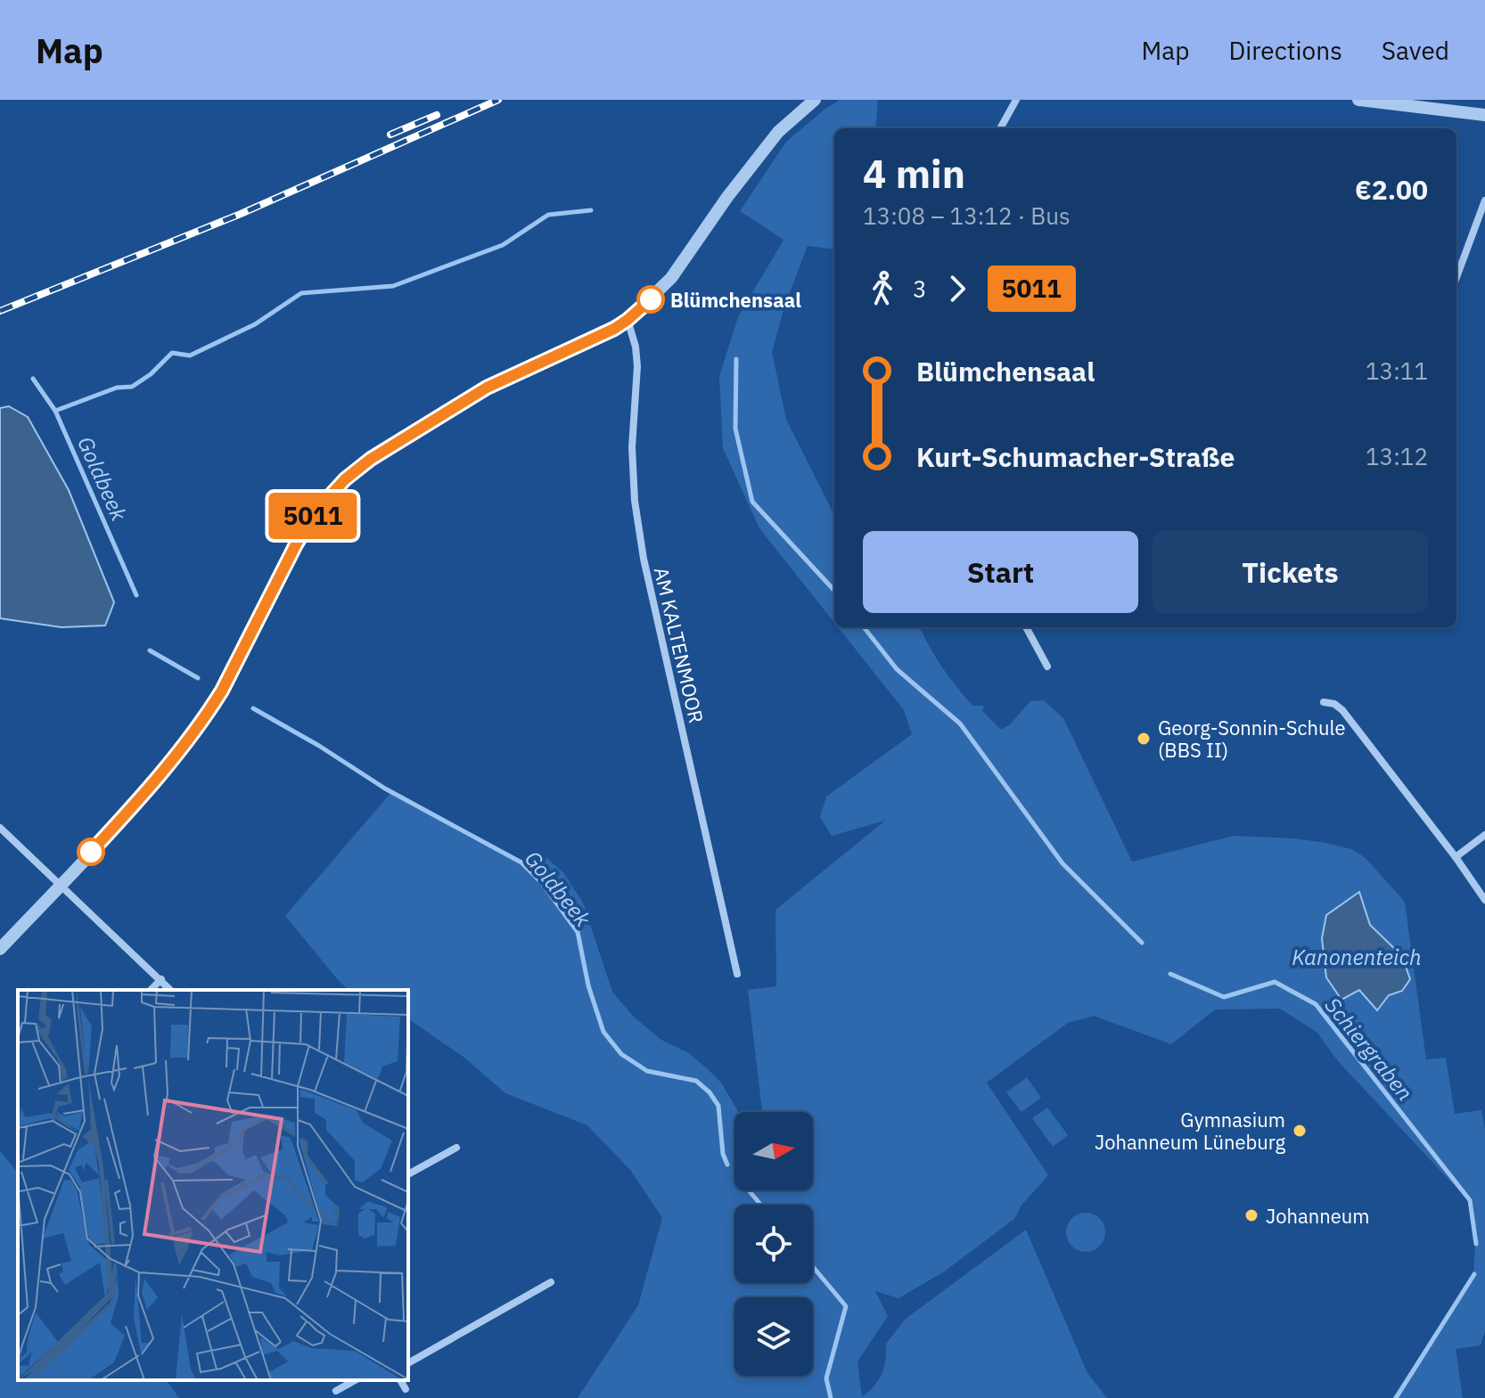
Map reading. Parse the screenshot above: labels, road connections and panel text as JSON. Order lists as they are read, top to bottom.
{
  "streets": {
    "street": ["AM KALTENMOOR"]
  },
  "water": ["Goldbeek", "Kanonenteich", "Schiergraben"],
  "places": [
    "Blümchensaal",
    "Georg-Sonnin-Schule (BBS II)",
    "Gymnasium Johanneum Lüneburg",
    "Johanneum"
  ],
  "lines": ["bus line 5011"],
  "north": "right",
  "page": {
    "header": "Map",
    "nav": ["Map", "Directions", "Saved"],
    "on_map": "5011",
    "heading": ["4 min", "13:08 – 13:12 · Bus", "€2.00"],
    "legs": ["3", "5011"],
    "list": [
      {
        "name": "Blümchensaal",
        "value": "13:11"
      },
      {
        "name": "Kurt-Schumacher-Straße",
        "value": "13:12"
      }
    ],
    "buttons": ["Start", "Tickets"]
  }
}
